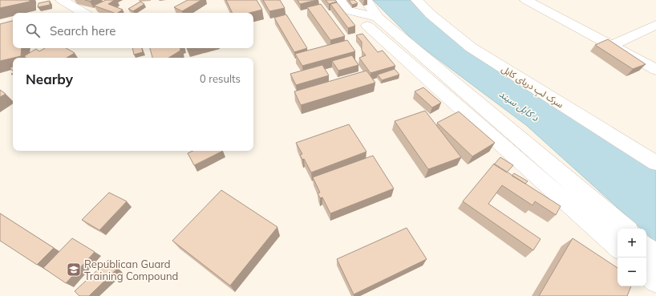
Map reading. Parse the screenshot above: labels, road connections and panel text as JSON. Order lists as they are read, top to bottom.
{
  "streets": {
    "street": ["سرک لبِ دریای کابل"]
  },
  "water": ["د کابل سيند"],
  "places": {
    "school or university": ["Republican Guard Training Compound"]
  },
  "page": {
    "search": "Search here",
    "heading": ["Nearby", "0 results"],
    "map_buttons": ["+", "−"]
  }
}
